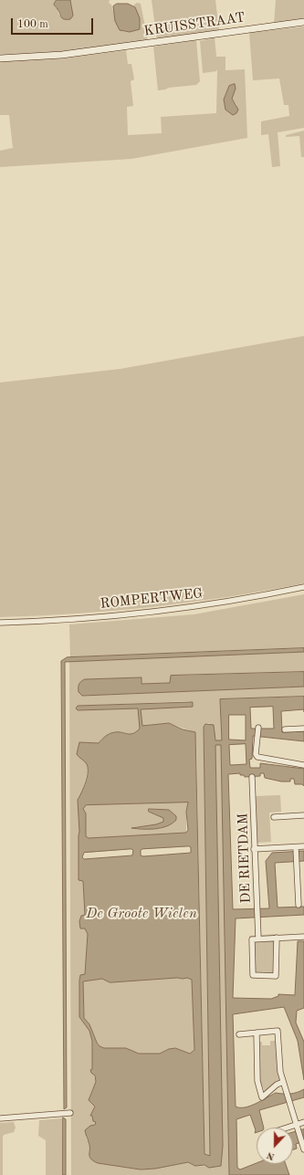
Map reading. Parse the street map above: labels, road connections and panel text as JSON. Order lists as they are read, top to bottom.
{
  "streets": {
    "street": ["KRUISSTRAAT", "ROMPERTWEG", "DE RIETDAM"]
  },
  "water": ["De Groote Wielen"],
  "scale_bar": "100 m",
  "north": "bottom"
}
